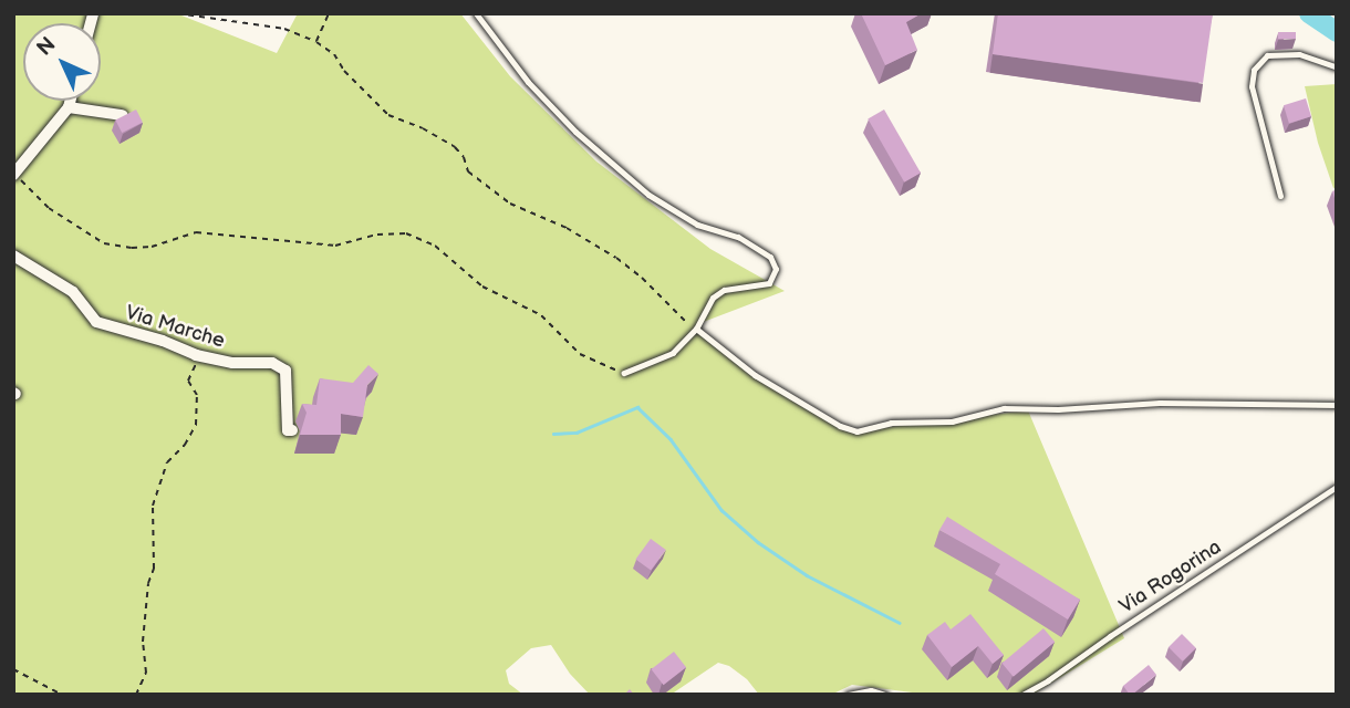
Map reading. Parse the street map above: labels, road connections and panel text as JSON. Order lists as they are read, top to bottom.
{
  "streets": {
    "street": ["Via Marche"],
    "lane": ["Via Rogorina"]
  },
  "north": "top left"
}
